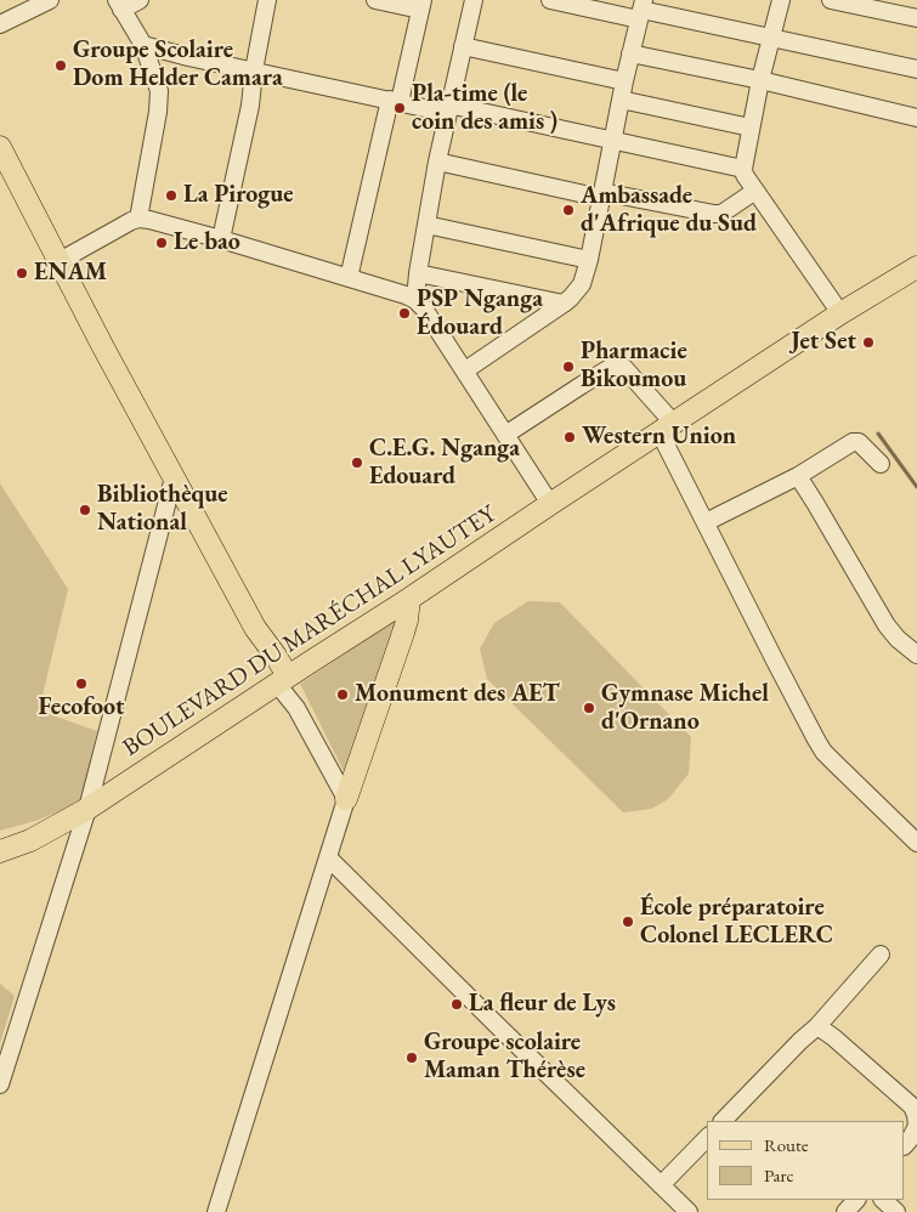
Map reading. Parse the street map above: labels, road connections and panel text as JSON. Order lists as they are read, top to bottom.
{
  "streets": {
    "main road": ["BOULEVARD DU MARÉCHAL LYAUTEY"]
  },
  "places": [
    "Groupe Scolaire Dom Helder Camara",
    "Pla-time (le coin des amis )",
    "La Pirogue",
    "Ambassade d'Afrique du Sud",
    "Le bao",
    "ENAM",
    "PSP Nganga Édouard",
    "Jet Set",
    "Pharmacie Bikoumou",
    "Western Union",
    "C.E.G. Nganga Edouard",
    "Bibliothèque National",
    "Fecofoot",
    "Monument des AET",
    "Gymnase Michel d'Ornano",
    "École préparatoire Colonel LECLERC",
    "La fleur de Lys",
    "Groupe scolaire Maman Thérèse"
  ],
  "legend": ["Route", "Parc"]
}
